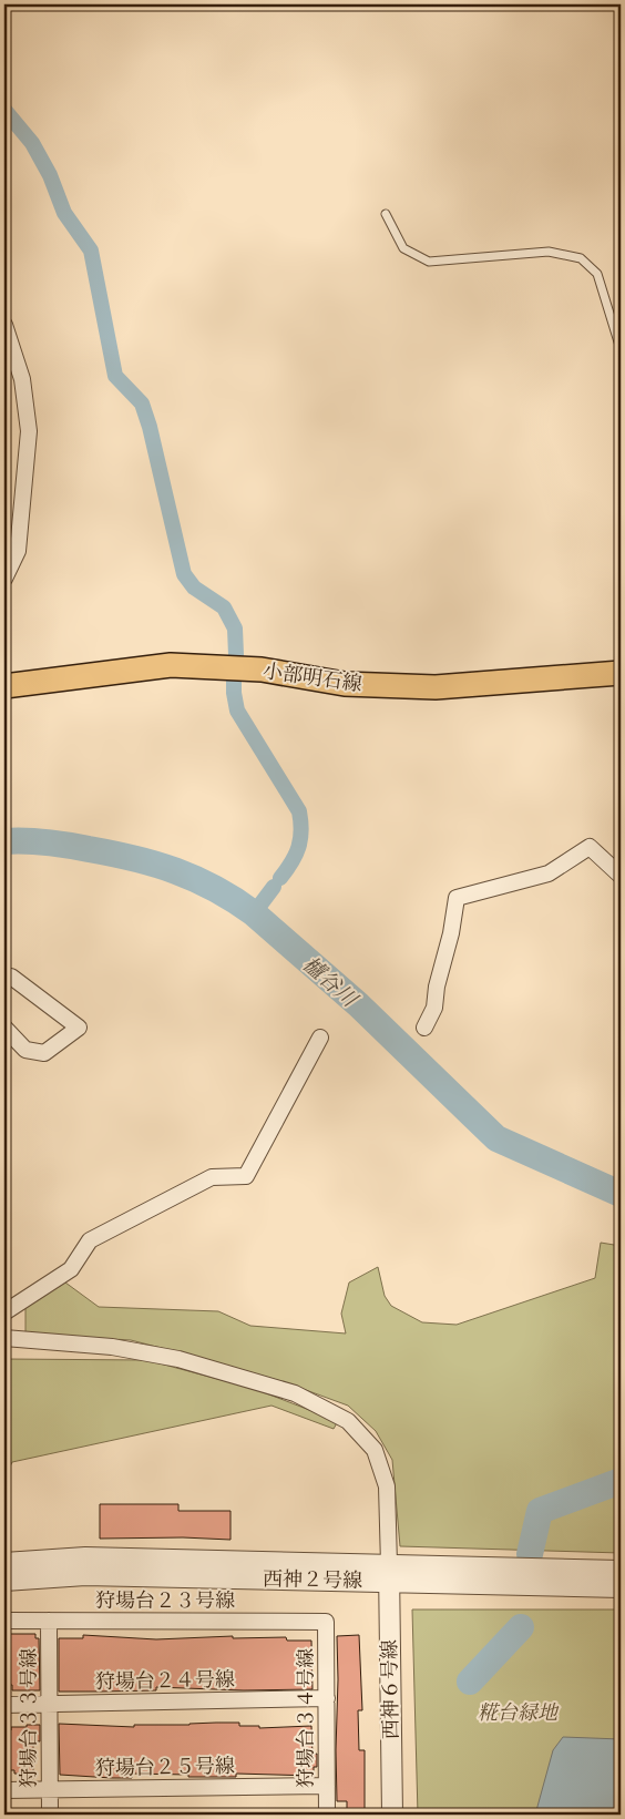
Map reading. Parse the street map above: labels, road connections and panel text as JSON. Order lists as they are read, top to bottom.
{
  "streets": {
    "main road": ["小部明石線"],
    "street": [
      "西神２号線",
      "狩場台２３号線",
      "狩場台２４号線",
      "西神６号線",
      "狩場台３３号線",
      "狩場台３４号線",
      "狩場台２５号線"
    ]
  },
  "crossings": [
    ["西神２号線", "西神６号線"],
    ["狩場台２３号線", "狩場台３３号線"],
    ["狩場台２３号線", "狩場台３４号線"],
    ["狩場台２４号線", "狩場台３３号線"],
    ["狩場台２４号線", "狩場台３４号線"],
    ["狩場台３３号線", "狩場台２５号線"],
    ["狩場台３４号線", "狩場台２５号線"]
  ],
  "water": ["櫨谷川"],
  "parks": ["糀台緑地"]
}
